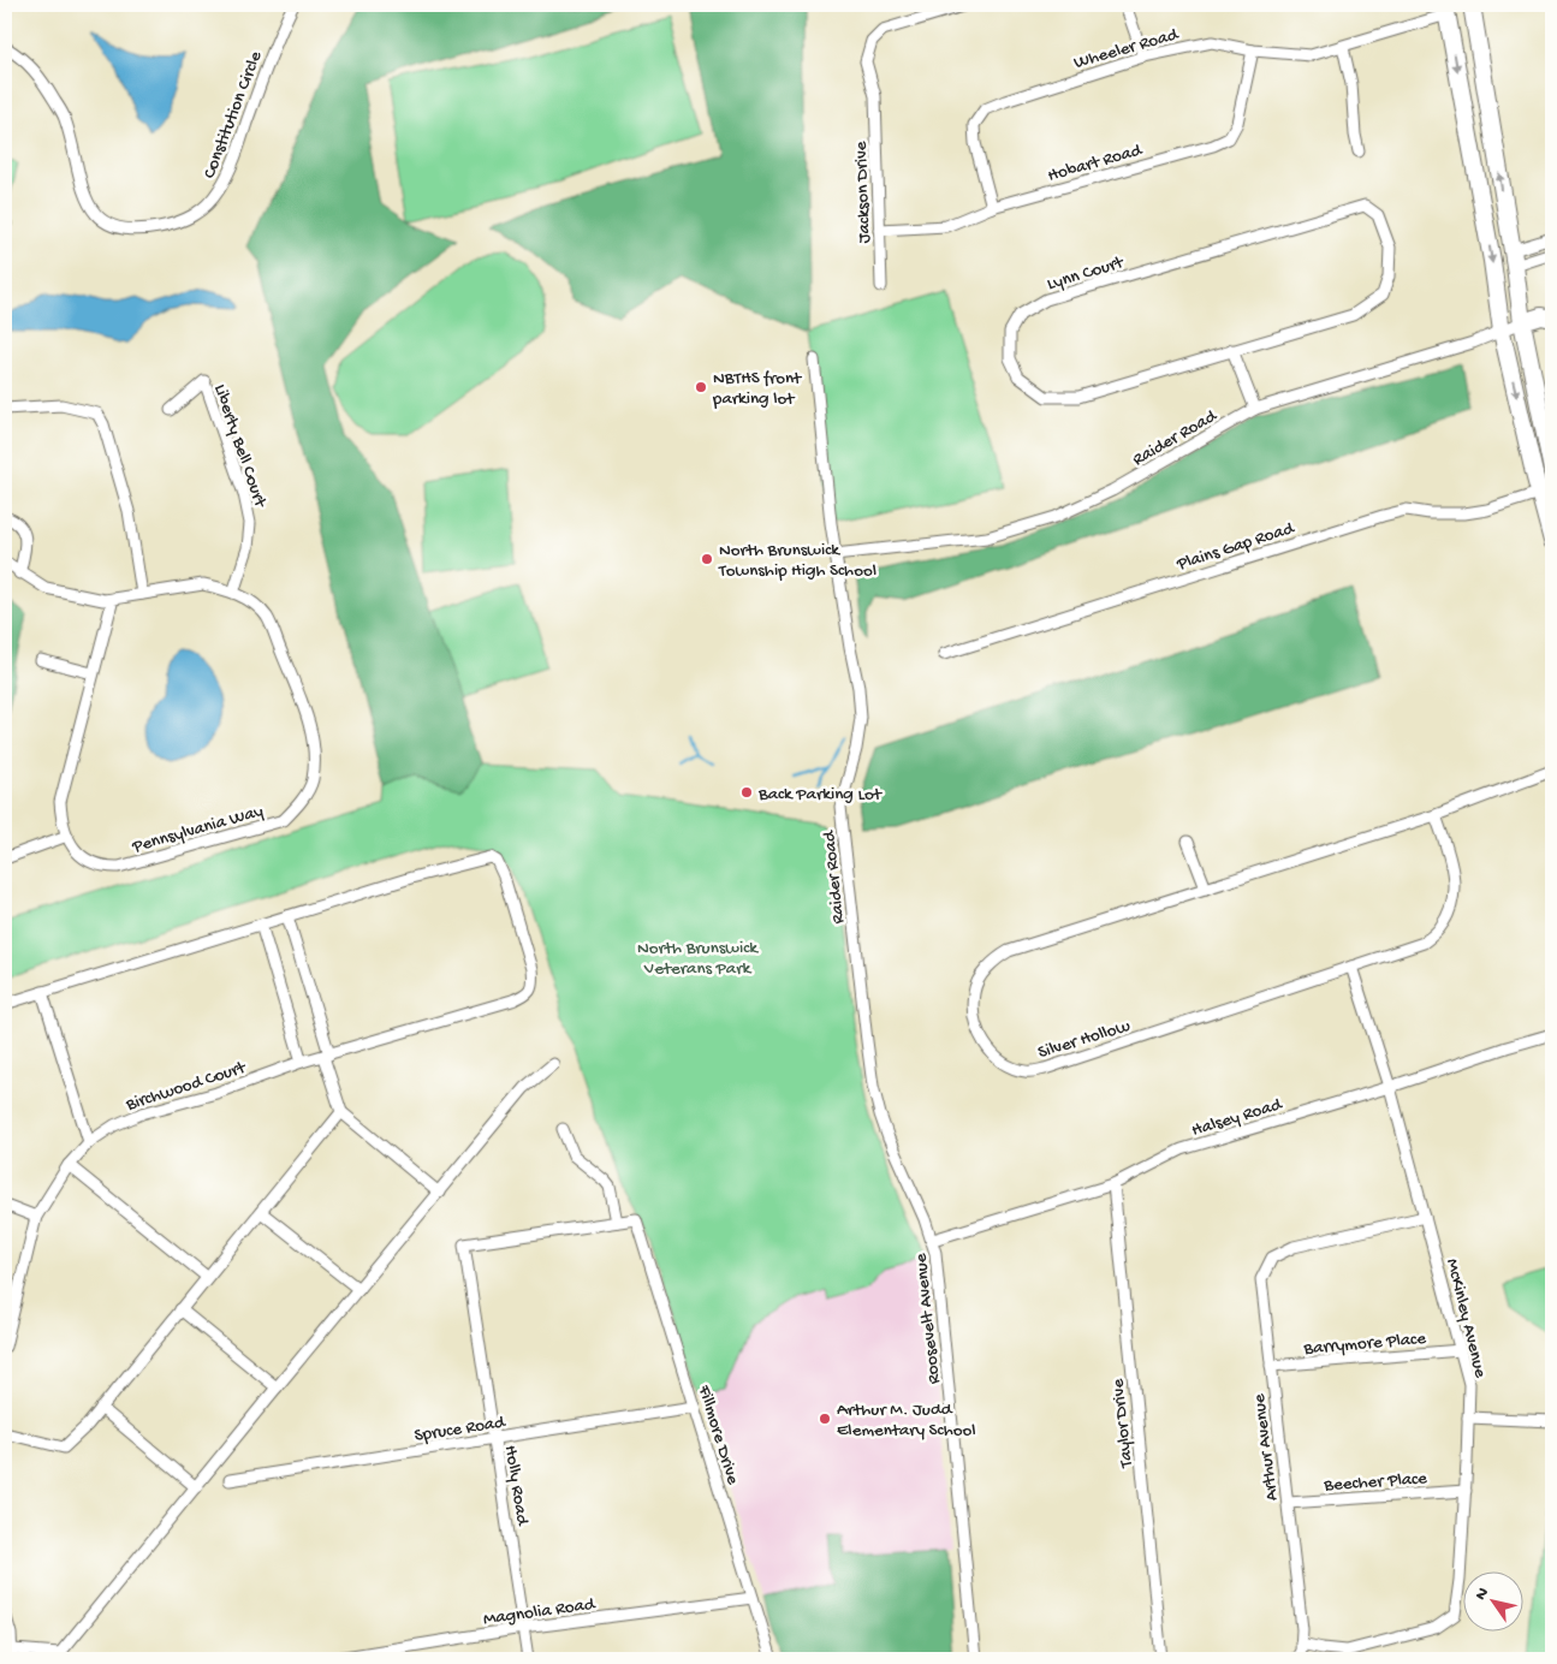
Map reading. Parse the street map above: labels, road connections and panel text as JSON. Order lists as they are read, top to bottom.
{
  "streets": {
    "street": [
      "Wheeler Road",
      "Constitution Circle",
      "Hobart Road",
      "Jackson Drive",
      "Lynn Court",
      "Raider Road",
      "Liberty Bell Court",
      "Plains Gap Road",
      "Pennsylvania Way",
      "Silver Hollow",
      "Birchwood Court",
      "Halsey Road",
      "McKinley Avenue",
      "Roosevelt Avenue",
      "Barrymore Place",
      "Taylor Drive",
      "Spruce Road",
      "Fillmore Drive",
      "Arthur Avenue",
      "Beecher Place",
      "Holly Road",
      "Magnolia Road"
    ]
  },
  "crossings": [
    ["Wheeler Road", "Hobart Road"],
    ["Hobart Road", "Jackson Drive"],
    ["Raider Road", "Roosevelt Avenue"],
    ["Liberty Bell Court", "Pennsylvania Way"],
    ["Silver Hollow", "McKinley Avenue"],
    ["Halsey Road", "McKinley Avenue"],
    ["Halsey Road", "Roosevelt Avenue"],
    ["Halsey Road", "Taylor Drive"],
    ["McKinley Avenue", "Barrymore Place"],
    ["McKinley Avenue", "Arthur Avenue"],
    ["McKinley Avenue", "Beecher Place"],
    ["Barrymore Place", "Arthur Avenue"],
    ["Spruce Road", "Fillmore Drive"],
    ["Spruce Road", "Holly Road"],
    ["Fillmore Drive", "Holly Road"],
    ["Fillmore Drive", "Magnolia Road"],
    ["Arthur Avenue", "Beecher Place"],
    ["Holly Road", "Magnolia Road"]
  ],
  "parks": ["North Brunswick Veterans Park"],
  "places": [
    "NBTHS front parking lot",
    "North Brunswick Township High School",
    "Back Parking Lot",
    "Arthur M. Judd Elementary School"
  ],
  "north": "top left"
}
